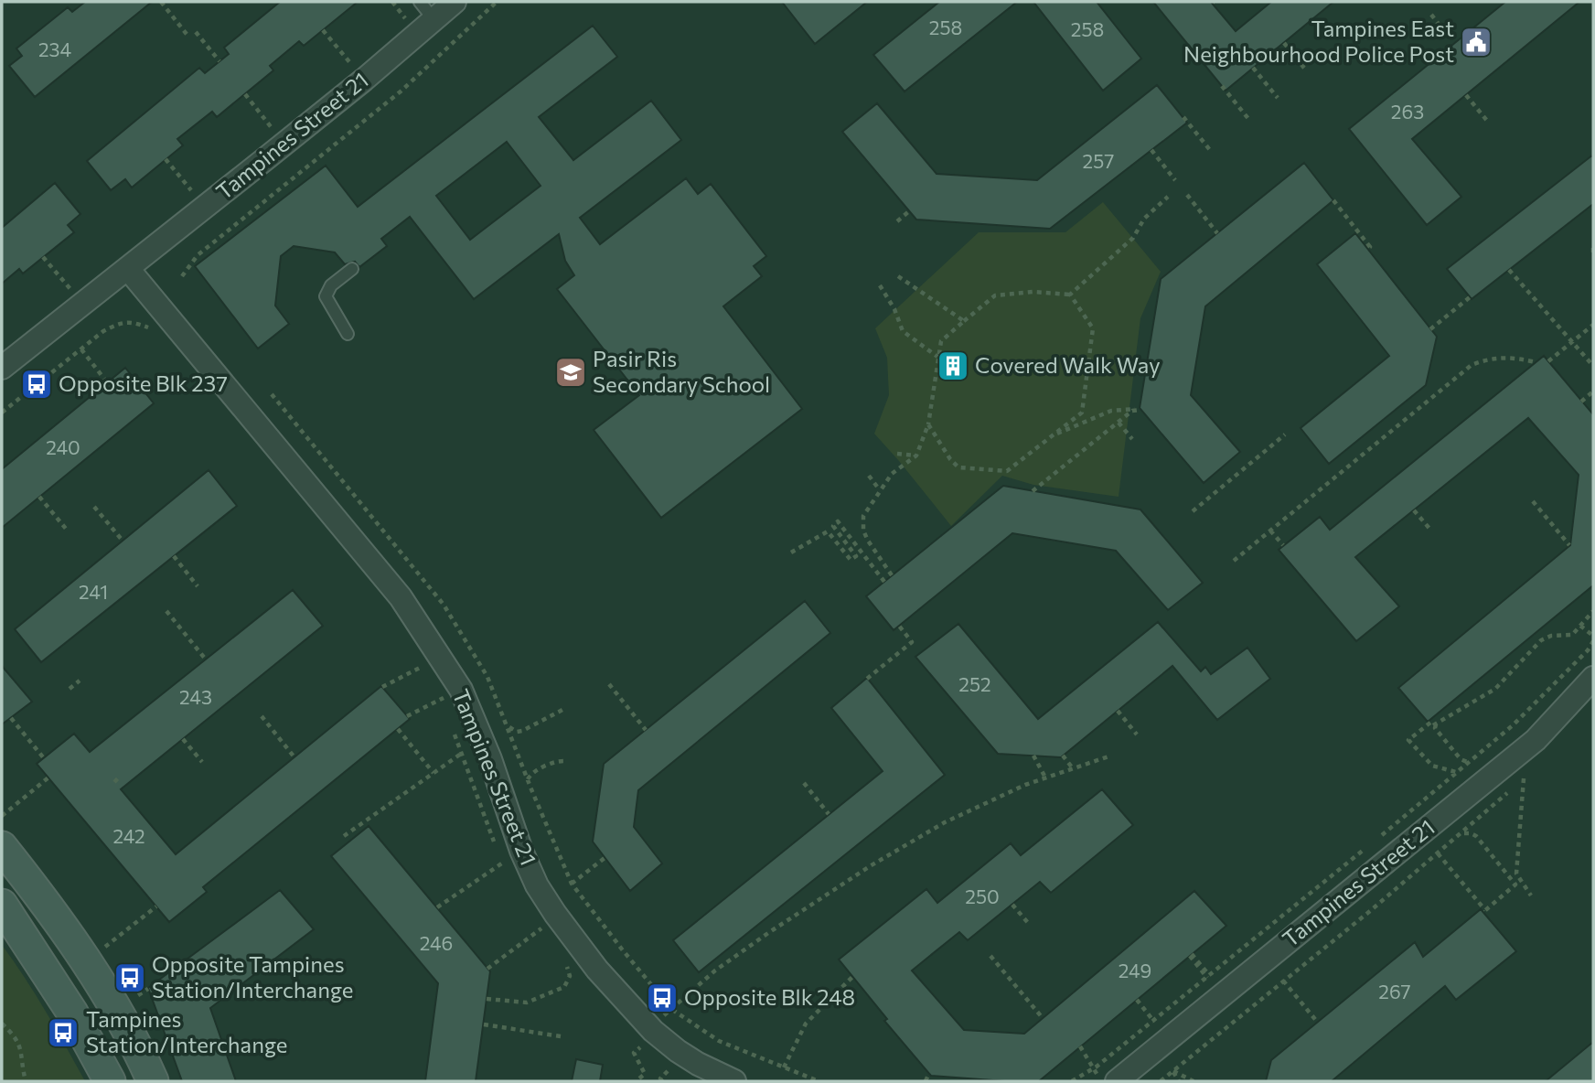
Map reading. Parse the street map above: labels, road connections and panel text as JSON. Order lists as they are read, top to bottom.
{
  "streets": {
    "street": ["Tampines Street 21"]
  },
  "places": {
    "public building": ["Tampines East Neighbourhood Police Post"],
    "building": ["Covered Walk Way"],
    "school or university": ["Pasir Ris Secondary School"],
    "bus stop": [
      "Opposite Blk 237",
      "Opposite Tampines Station/Interchange",
      "Opposite Blk 248",
      "Tampines Station/Interchange"
    ]
  },
  "house_numbers": [
    "258",
    "258",
    "234",
    "263",
    "257",
    "240",
    "241",
    "252",
    "243",
    "242",
    "250",
    "246",
    "249",
    "267"
  ]
}
